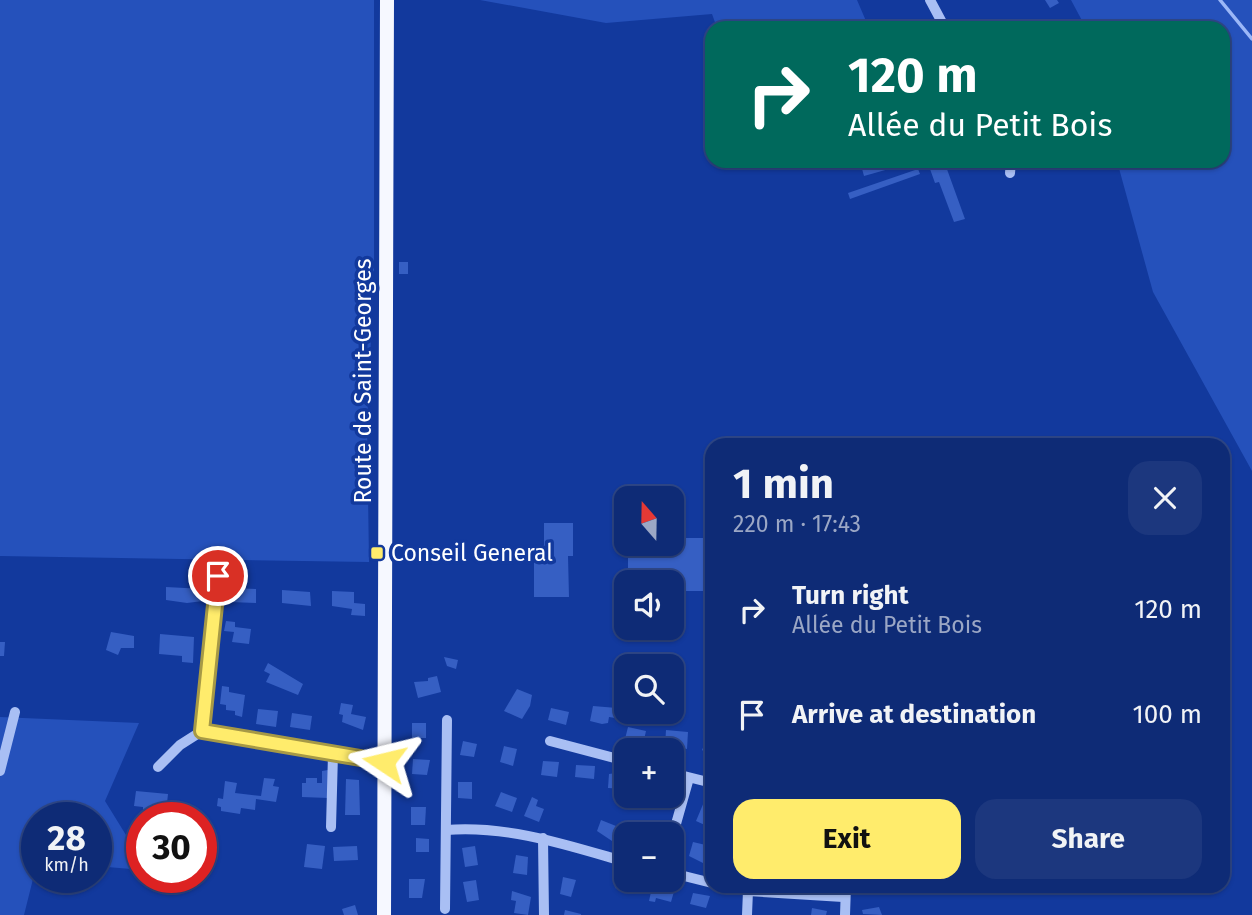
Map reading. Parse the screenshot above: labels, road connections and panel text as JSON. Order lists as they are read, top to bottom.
{
  "streets": {
    "main road": ["Route de Saint-Georges"]
  },
  "places": {
    "transit": ["Conseil General"]
  },
  "north": "top",
  "page": {
    "turn": ["120 m", "Allée du Petit Bois"],
    "heading": ["1 min", "220 m · 17:43"],
    "map_buttons": ["+", "−"],
    "list": [
      {
        "name": "Turn right",
        "note": "Allée du Petit Bois",
        "value": "120 m"
      },
      {
        "name": "Arrive at destination",
        "value": "100 m"
      }
    ],
    "buttons": ["Exit", "Share"],
    "speed": "28 km/h",
    "limit": "30"
  }
}
